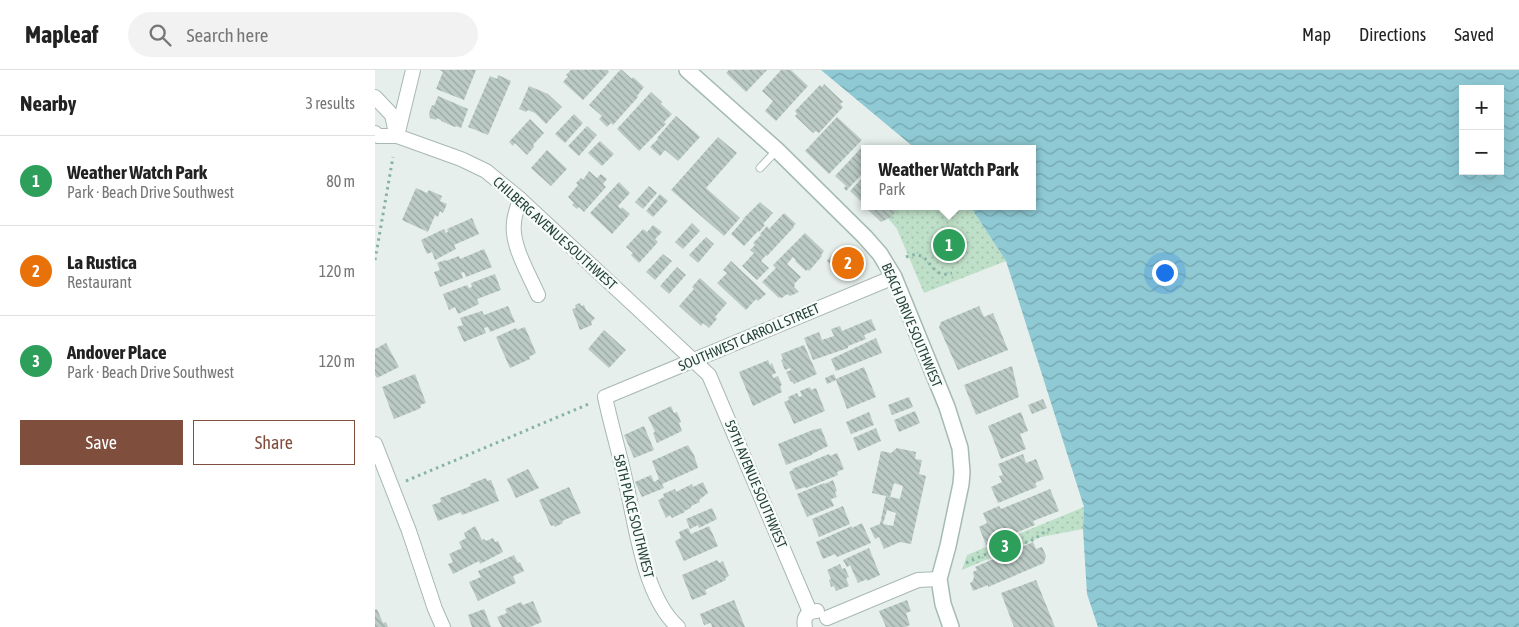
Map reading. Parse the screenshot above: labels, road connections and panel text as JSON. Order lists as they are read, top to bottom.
{
  "streets": {
    "main road": ["BEACH DRIVE SOUTHWEST"],
    "street": [
      "CHILBERG AVENUE SOUTHWEST",
      "SOUTHWEST CARROLL STREET",
      "59TH AVENUE SOUTHWEST",
      "58TH PLACE SOUTHWEST"
    ]
  },
  "crossings": [
    ["CHILBERG AVENUE SOUTHWEST", "SOUTHWEST CARROLL STREET"],
    ["CHILBERG AVENUE SOUTHWEST", "59TH AVENUE SOUTHWEST"],
    ["BEACH DRIVE SOUTHWEST", "SOUTHWEST CARROLL STREET"],
    ["SOUTHWEST CARROLL STREET", "59TH AVENUE SOUTHWEST"],
    ["SOUTHWEST CARROLL STREET", "58TH PLACE SOUTHWEST"]
  ],
  "page": {
    "header": "Mapleaf",
    "search": "Search here",
    "nav": ["Map", "Directions", "Saved"],
    "heading": ["Nearby", "3 results"],
    "map_buttons": ["+", "−"],
    "list": [
      {
        "mark": "1",
        "name": "Weather Watch Park",
        "note": "Park · Beach Drive Southwest",
        "value": "80 m"
      },
      {
        "mark": "2",
        "name": "La Rustica",
        "note": "Restaurant",
        "value": "120 m"
      },
      {
        "mark": "3",
        "name": "Andover Place",
        "note": "Park · Beach Drive Southwest",
        "value": "120 m"
      }
    ],
    "popup": ["Weather Watch Park", "Park"],
    "pins": ["1", "2", "3"],
    "buttons": ["Save", "Share"]
  }
}
